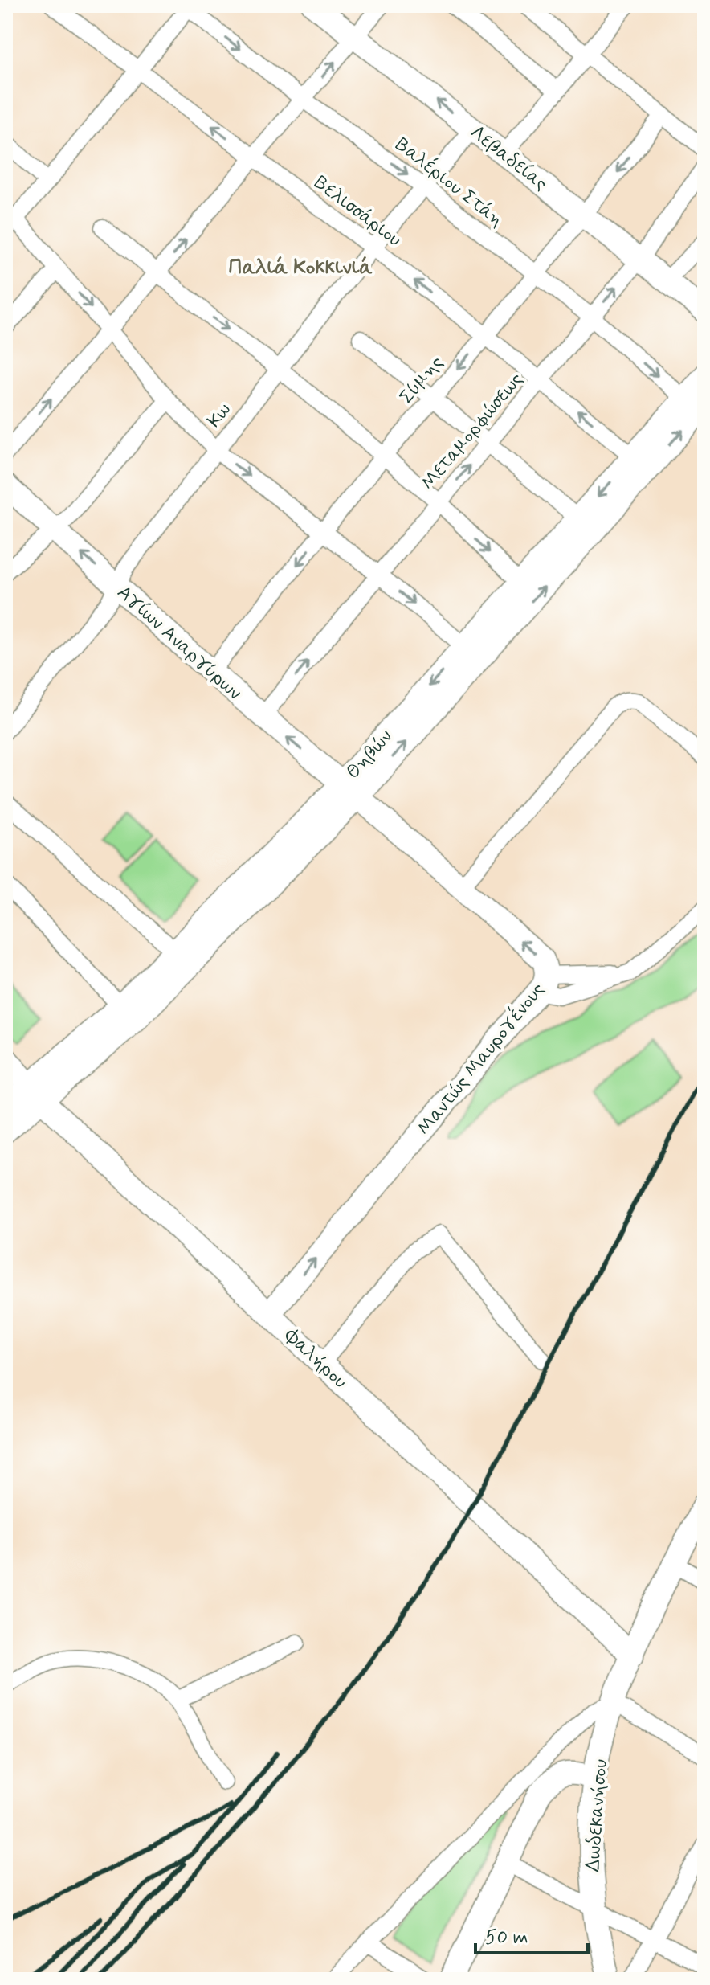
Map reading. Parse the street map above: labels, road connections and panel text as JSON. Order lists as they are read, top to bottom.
{
  "streets": {
    "street": [
      "Λεβαδείας",
      "Βαλέριου Στάη",
      "Βελισσάριου",
      "Σύμης",
      "Κω",
      "Μεταμορφώσεως",
      "Αγίων Αναργύρων",
      "Θηβών",
      "Μαντώς Μαυρογένους",
      "Φαλήρου",
      "Δωδεκανήσου"
    ]
  },
  "crossings": [
    ["Λεβαδείας", "Σύμης"],
    ["Λεβαδείας", "Κω"],
    ["Λεβαδείας", "Μεταμορφώσεως"],
    ["Βαλέριου Στάη", "Σύμης"],
    ["Βαλέριου Στάη", "Κω"],
    ["Βαλέριου Στάη", "Μεταμορφώσεως"],
    ["Βαλέριου Στάη", "Θηβών"],
    ["Βελισσάριου", "Σύμης"],
    ["Βελισσάριου", "Κω"],
    ["Βελισσάριου", "Μεταμορφώσεως"],
    ["Βελισσάριου", "Θηβών"],
    ["Σύμης", "Αγίων Αναργύρων"],
    ["Κω", "Αγίων Αναργύρων"],
    ["Μεταμορφώσεως", "Αγίων Αναργύρων"],
    ["Αγίων Αναργύρων", "Θηβών"],
    ["Αγίων Αναργύρων", "Μαντώς Μαυρογένους"],
    ["Θηβών", "Μαντώς Μαυρογένους"],
    ["Θηβών", "Φαλήρου"],
    ["Μαντώς Μαυρογένους", "Φαλήρου"],
    ["Φαλήρου", "Δωδεκανήσου"]
  ],
  "one_way": ["Βαλέριου Στάη", "Μεταμορφώσεως", "Μαντώς Μαυρογένους"],
  "districts": ["Παλιά Κοκκινιά"],
  "scale_bar": "50 m"
}
